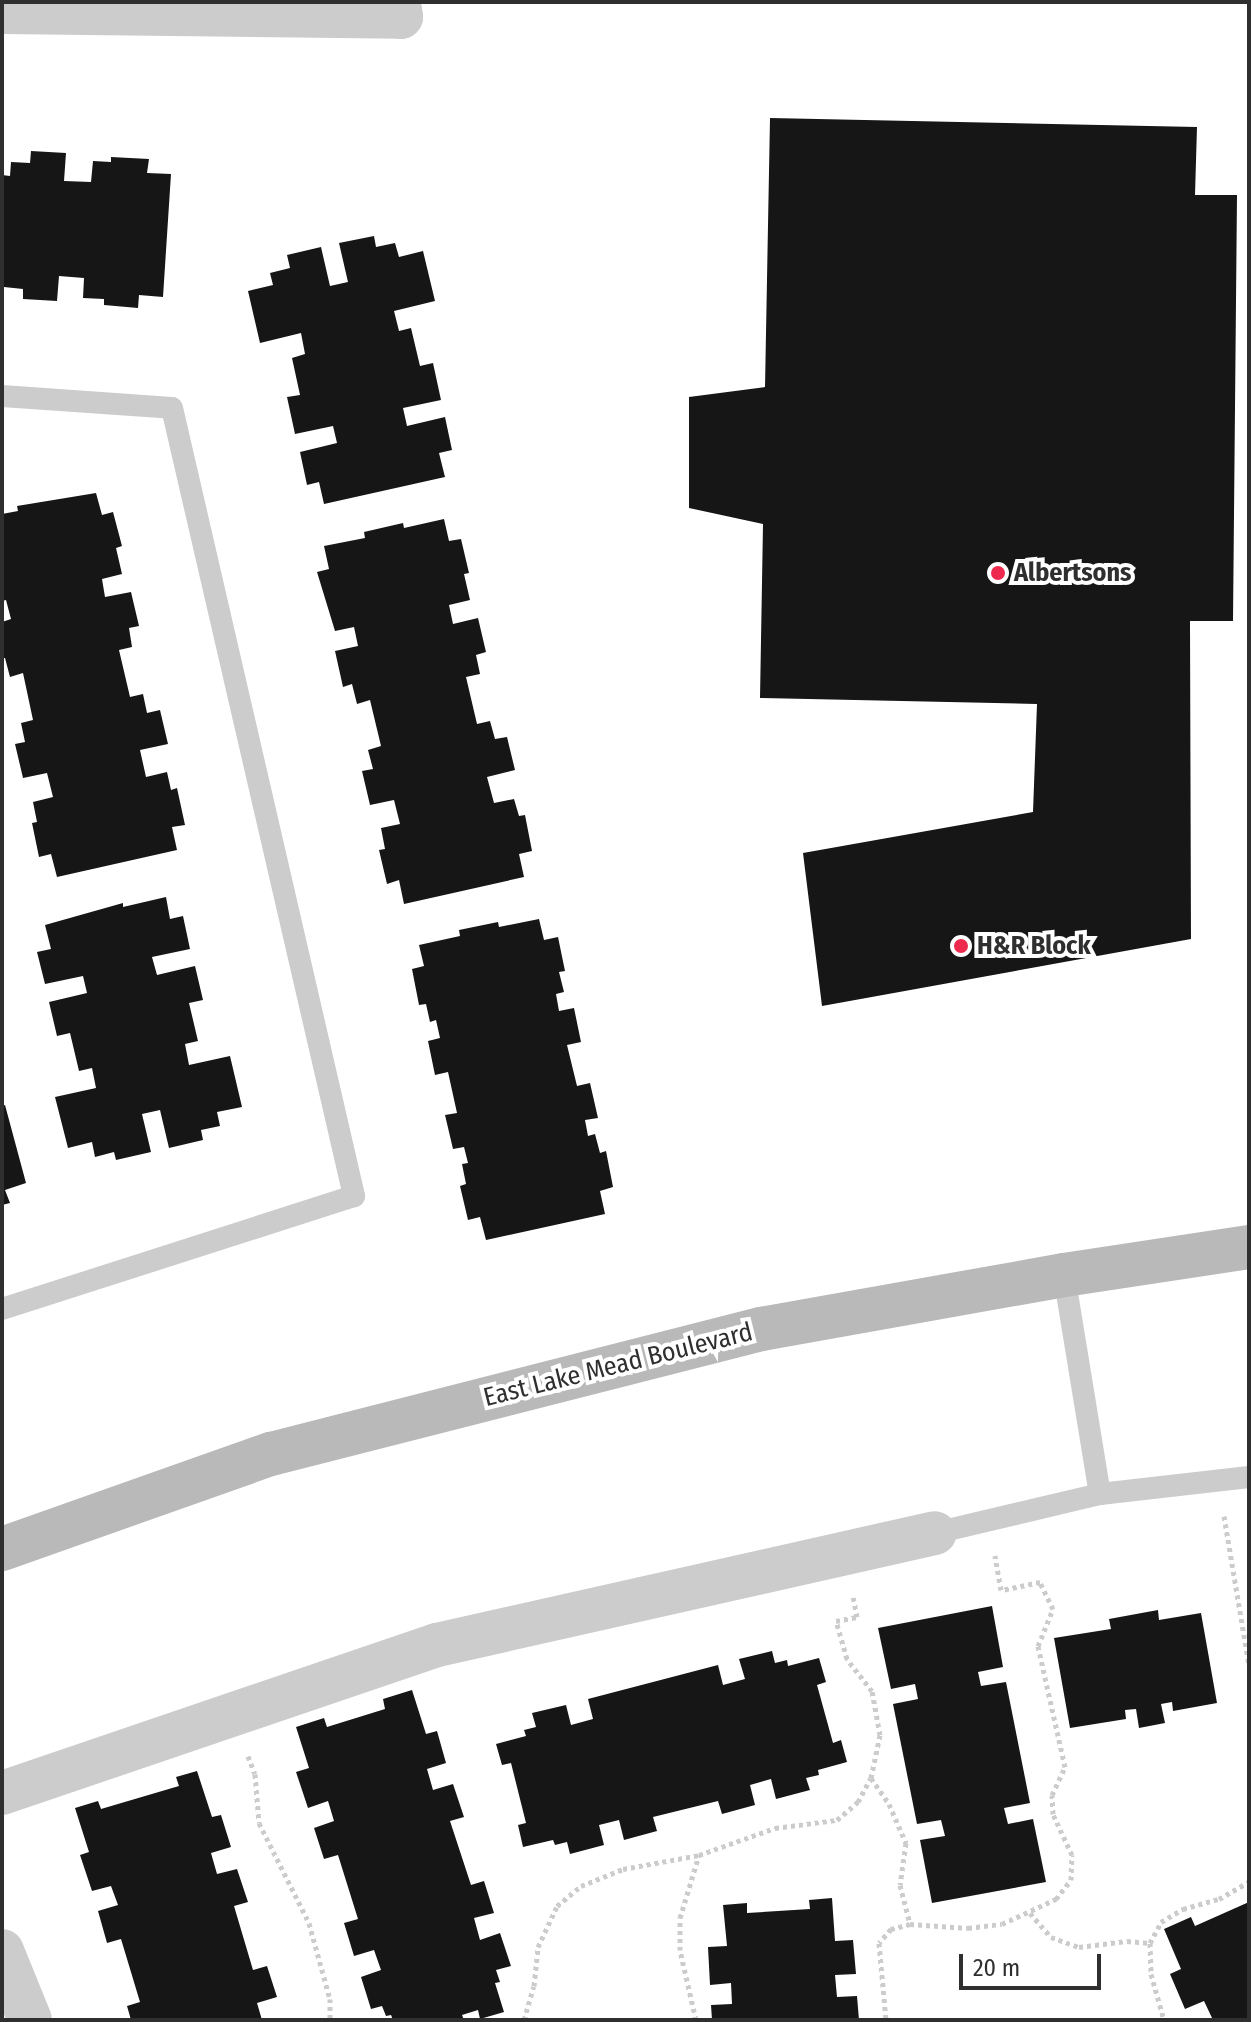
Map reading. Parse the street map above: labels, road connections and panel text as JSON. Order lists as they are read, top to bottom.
{
  "streets": {
    "main road": ["East Lake Mead Boulevard"]
  },
  "places": ["Albertsons", "H&R Block"],
  "scale_bar": "20 m"
}
